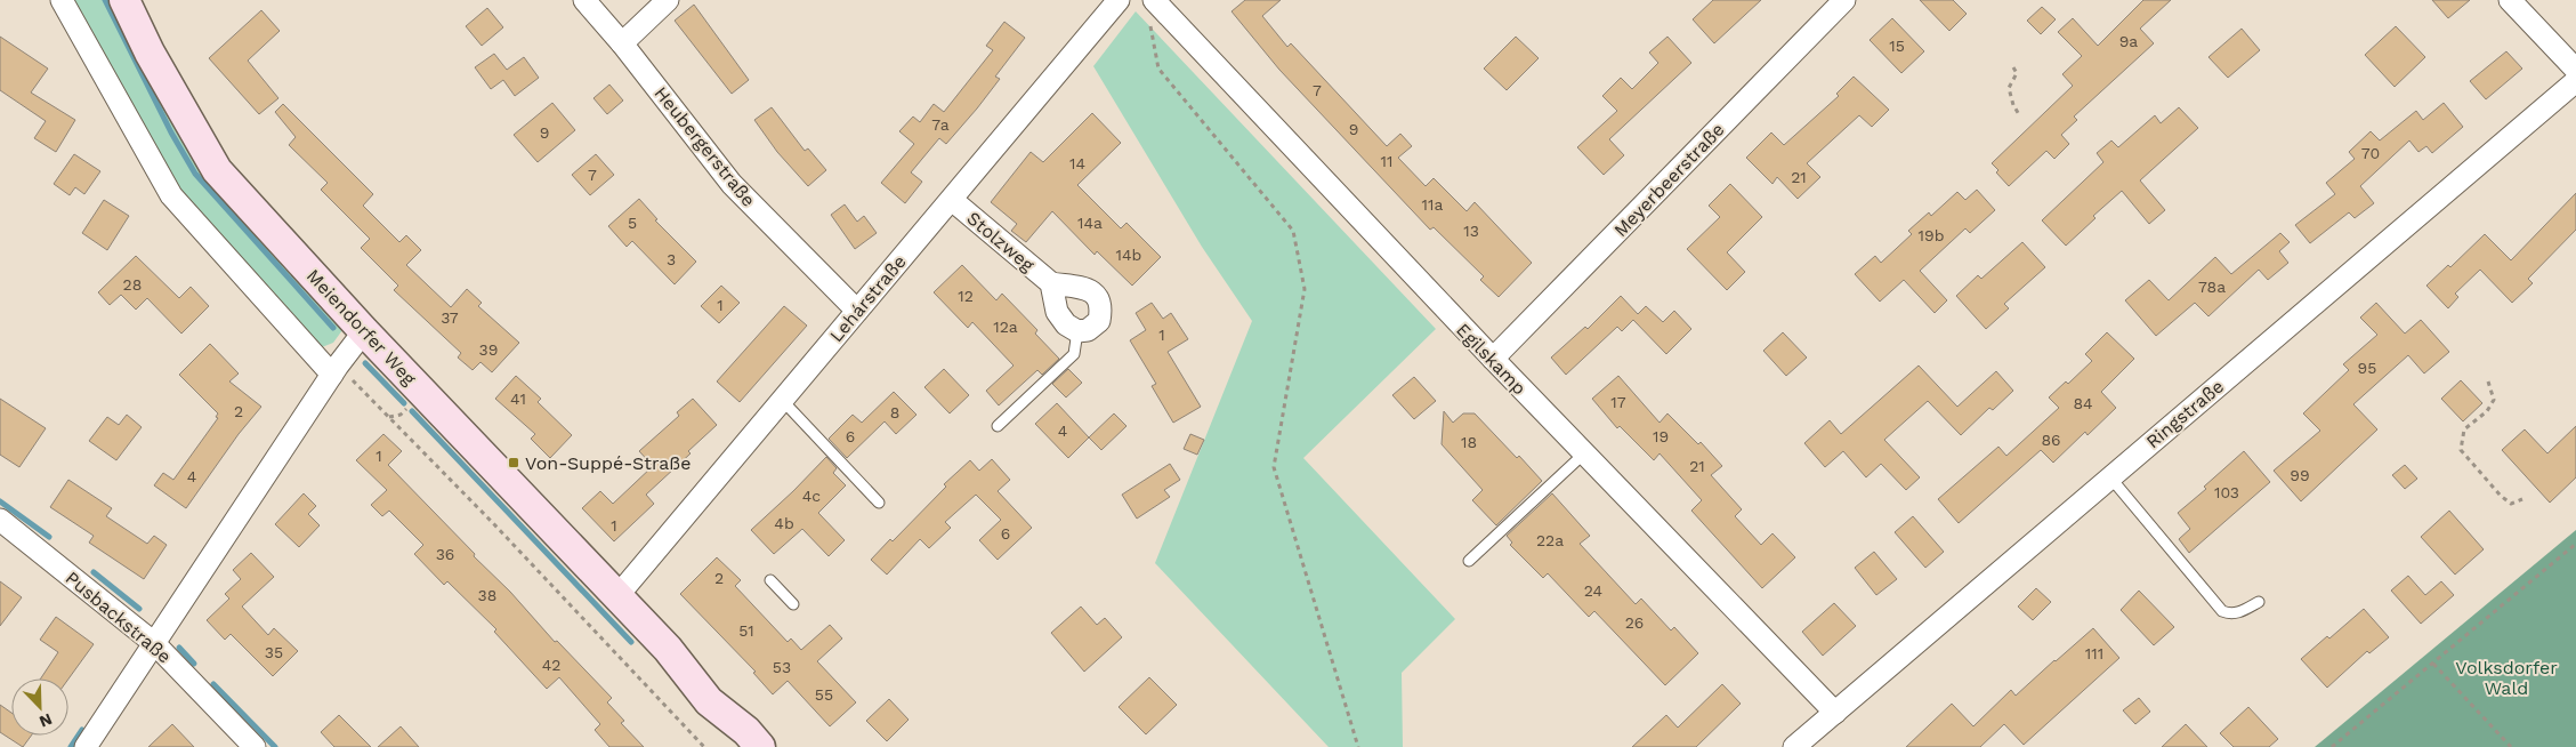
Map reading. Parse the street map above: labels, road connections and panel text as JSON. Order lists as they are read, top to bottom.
{
  "streets": {
    "street": [
      "Heubergerstraße",
      "Meyerbeerstraße",
      "Stolzweg",
      "Lehárstraße",
      "Meiendorfer Weg",
      "Egilskamp",
      "Ringstraße",
      "Pusbackstraße"
    ]
  },
  "crossings": [
    ["Heubergerstraße", "Lehárstraße"],
    ["Meyerbeerstraße", "Egilskamp"],
    ["Stolzweg", "Lehárstraße"],
    ["Lehárstraße", "Meiendorfer Weg"],
    ["Egilskamp", "Ringstraße"]
  ],
  "parks": ["Volksdorfer Wald"],
  "places": {
    "transit": ["Von-Suppé-Straße"]
  },
  "house_numbers": [
    "9a",
    "15",
    "7",
    "7a",
    "9",
    "9",
    "70",
    "11",
    "14",
    "7",
    "21",
    "11a",
    "5",
    "14a",
    "13",
    "19b",
    "14b",
    "3",
    "28",
    "78a",
    "12",
    "1",
    "37",
    "12a",
    "1",
    "39",
    "95",
    "41",
    "17",
    "84",
    "2",
    "8",
    "4",
    "6",
    "19",
    "86",
    "18",
    "1",
    "21",
    "99",
    "4",
    "103",
    "4c",
    "4b",
    "1",
    "6",
    "22a",
    "36",
    "2",
    "24",
    "38",
    "26",
    "51",
    "35",
    "111",
    "42",
    "53",
    "55"
  ],
  "north": "bottom right"
}
